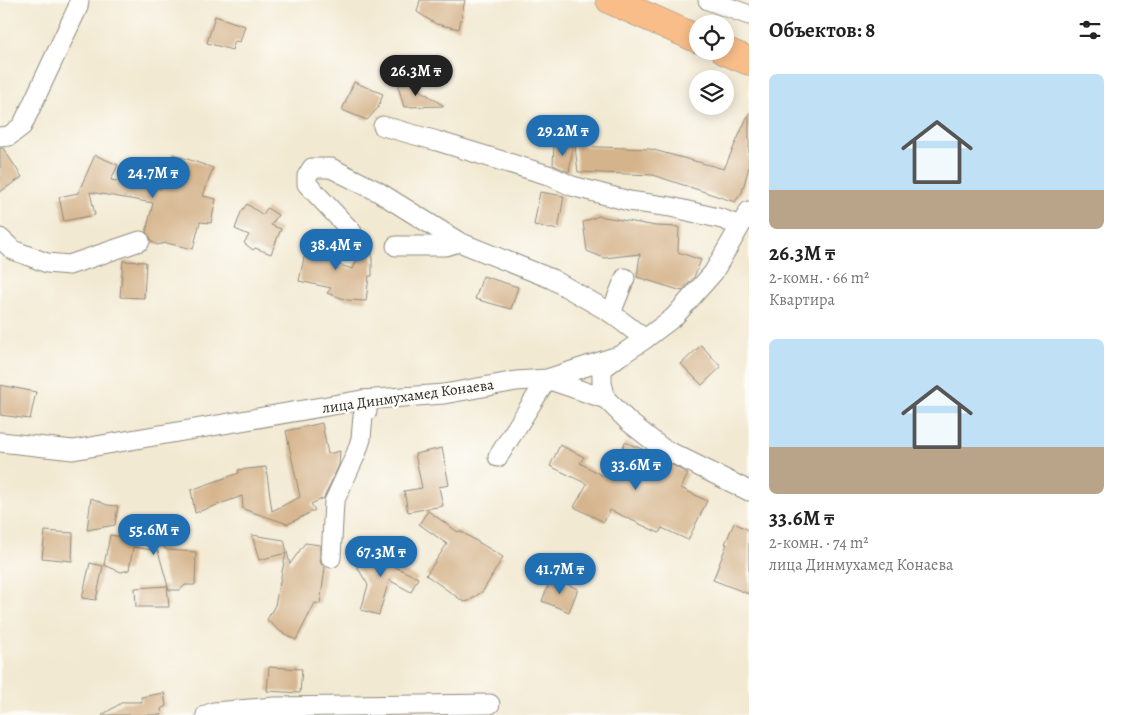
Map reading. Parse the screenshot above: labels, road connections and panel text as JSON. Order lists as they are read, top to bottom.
{
  "streets": {
    "street": ["лица Динмухамед Конаева"]
  },
  "page": {
    "heading": "Объектов: 8",
    "price": [
      "26.3M ₸",
      "29.2M ₸",
      "24.7M ₸",
      "38.4M ₸",
      "33.6M ₸",
      "55.6M ₸",
      "67.3M ₸",
      "41.7M ₸"
    ],
    "list": [
      {
        "name": "26.3M ₸",
        "note": "2-комн. · 66 m² · Квартира"
      },
      {
        "name": "33.6M ₸",
        "note": "2-комн. · 74 m² · лица Динмухамед Конаева"
      }
    ]
  }
}
